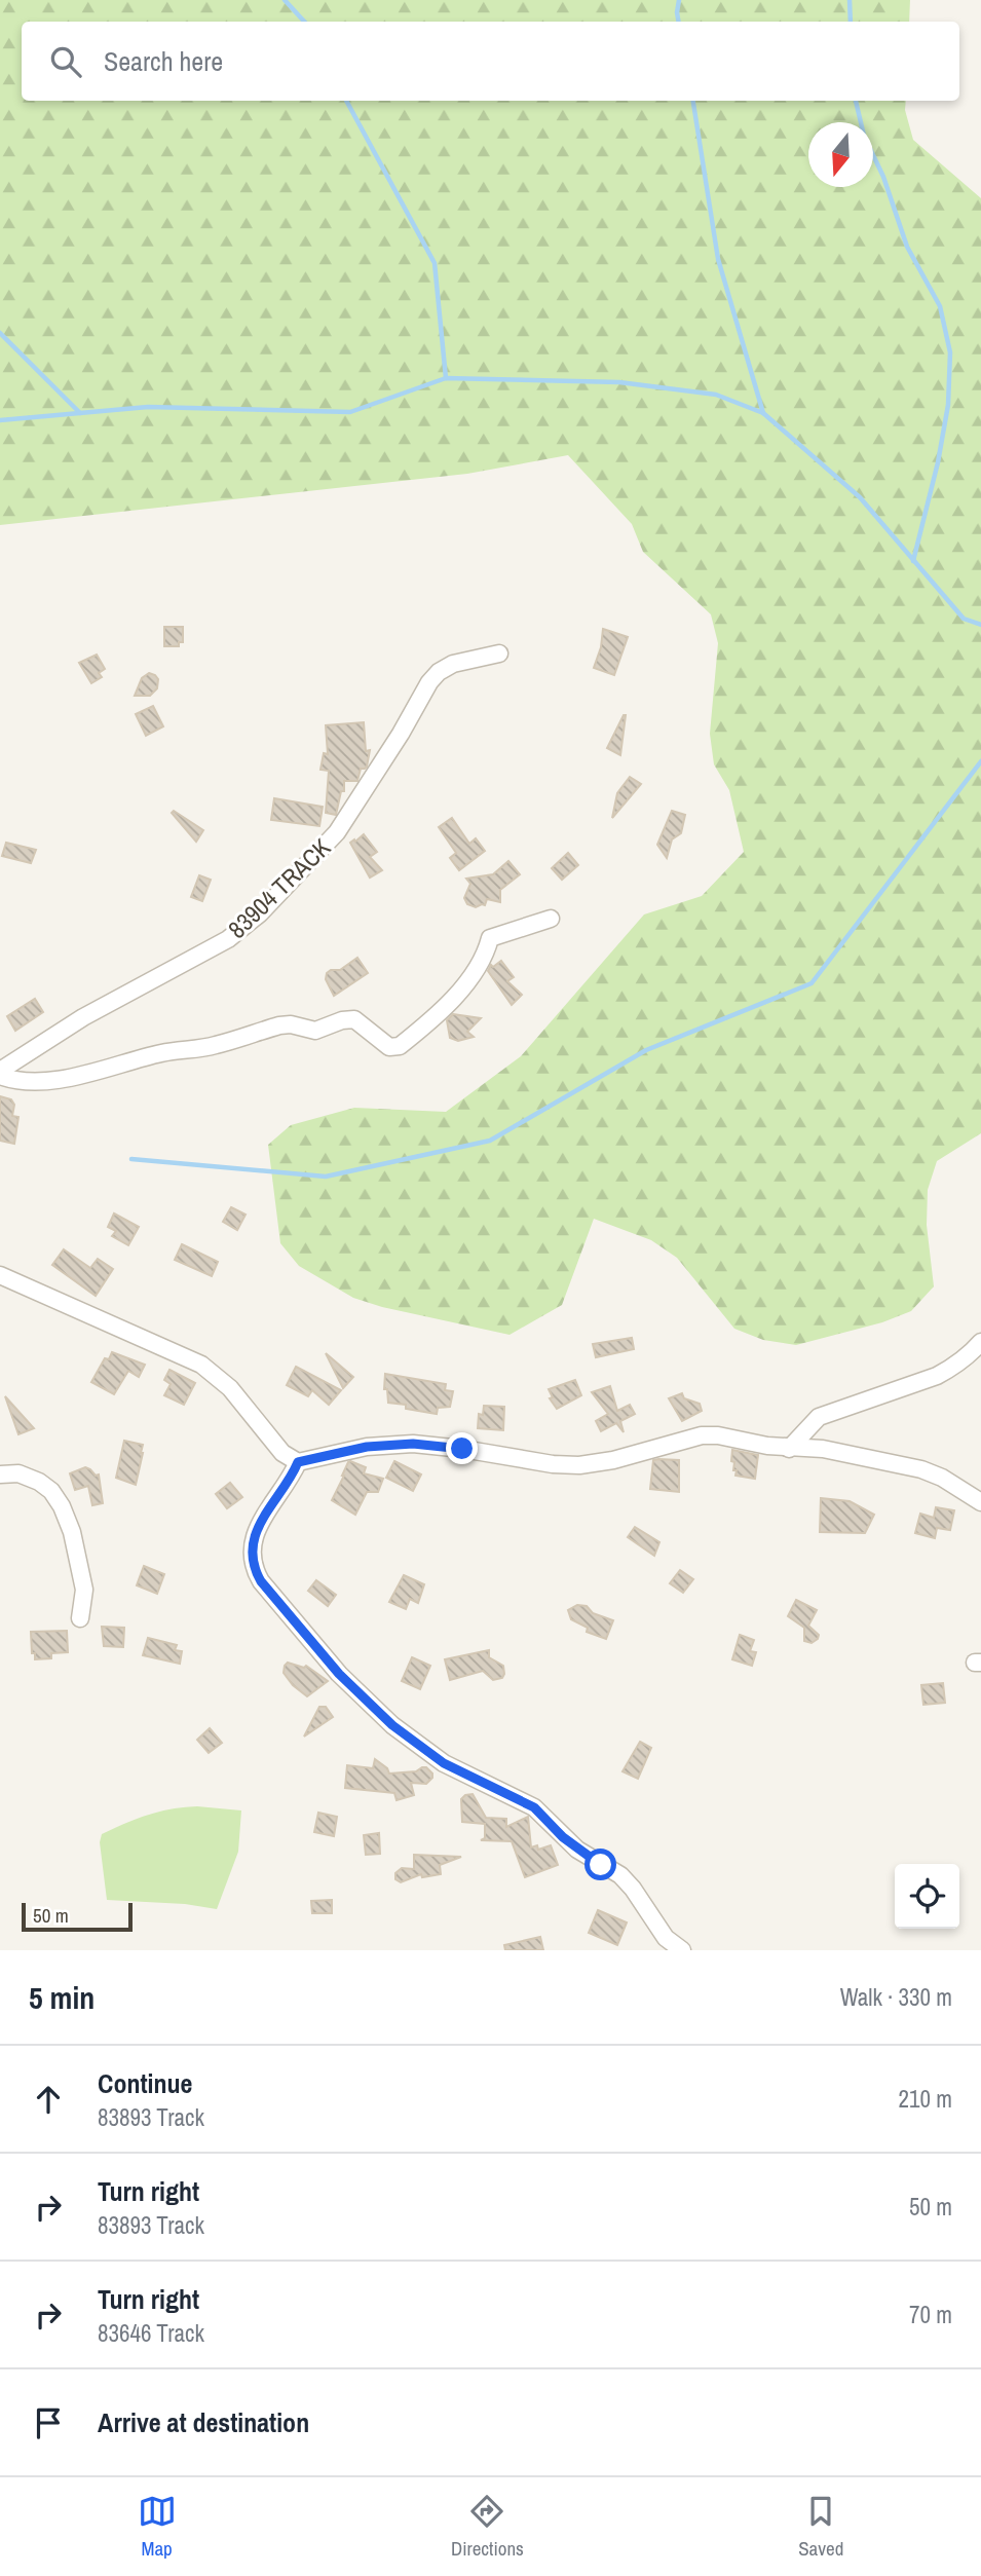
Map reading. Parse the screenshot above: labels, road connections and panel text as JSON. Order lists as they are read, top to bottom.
{
  "streets": {
    "street": ["83904 TRACK"]
  },
  "scale_bar": "50 m",
  "north": "bottom",
  "page": {
    "search": "Search here",
    "scale": "50 m",
    "heading": ["5 min", "Walk · 330 m"],
    "list": [
      ["Continue", "83893 Track", "210 m"],
      ["Turn right", "83893 Track", "50 m"],
      ["Turn right", "83646 Track", "70 m"],
      "Arrive at destination"
    ],
    "nav": ["Map", "Directions", "Saved"]
  }
}
